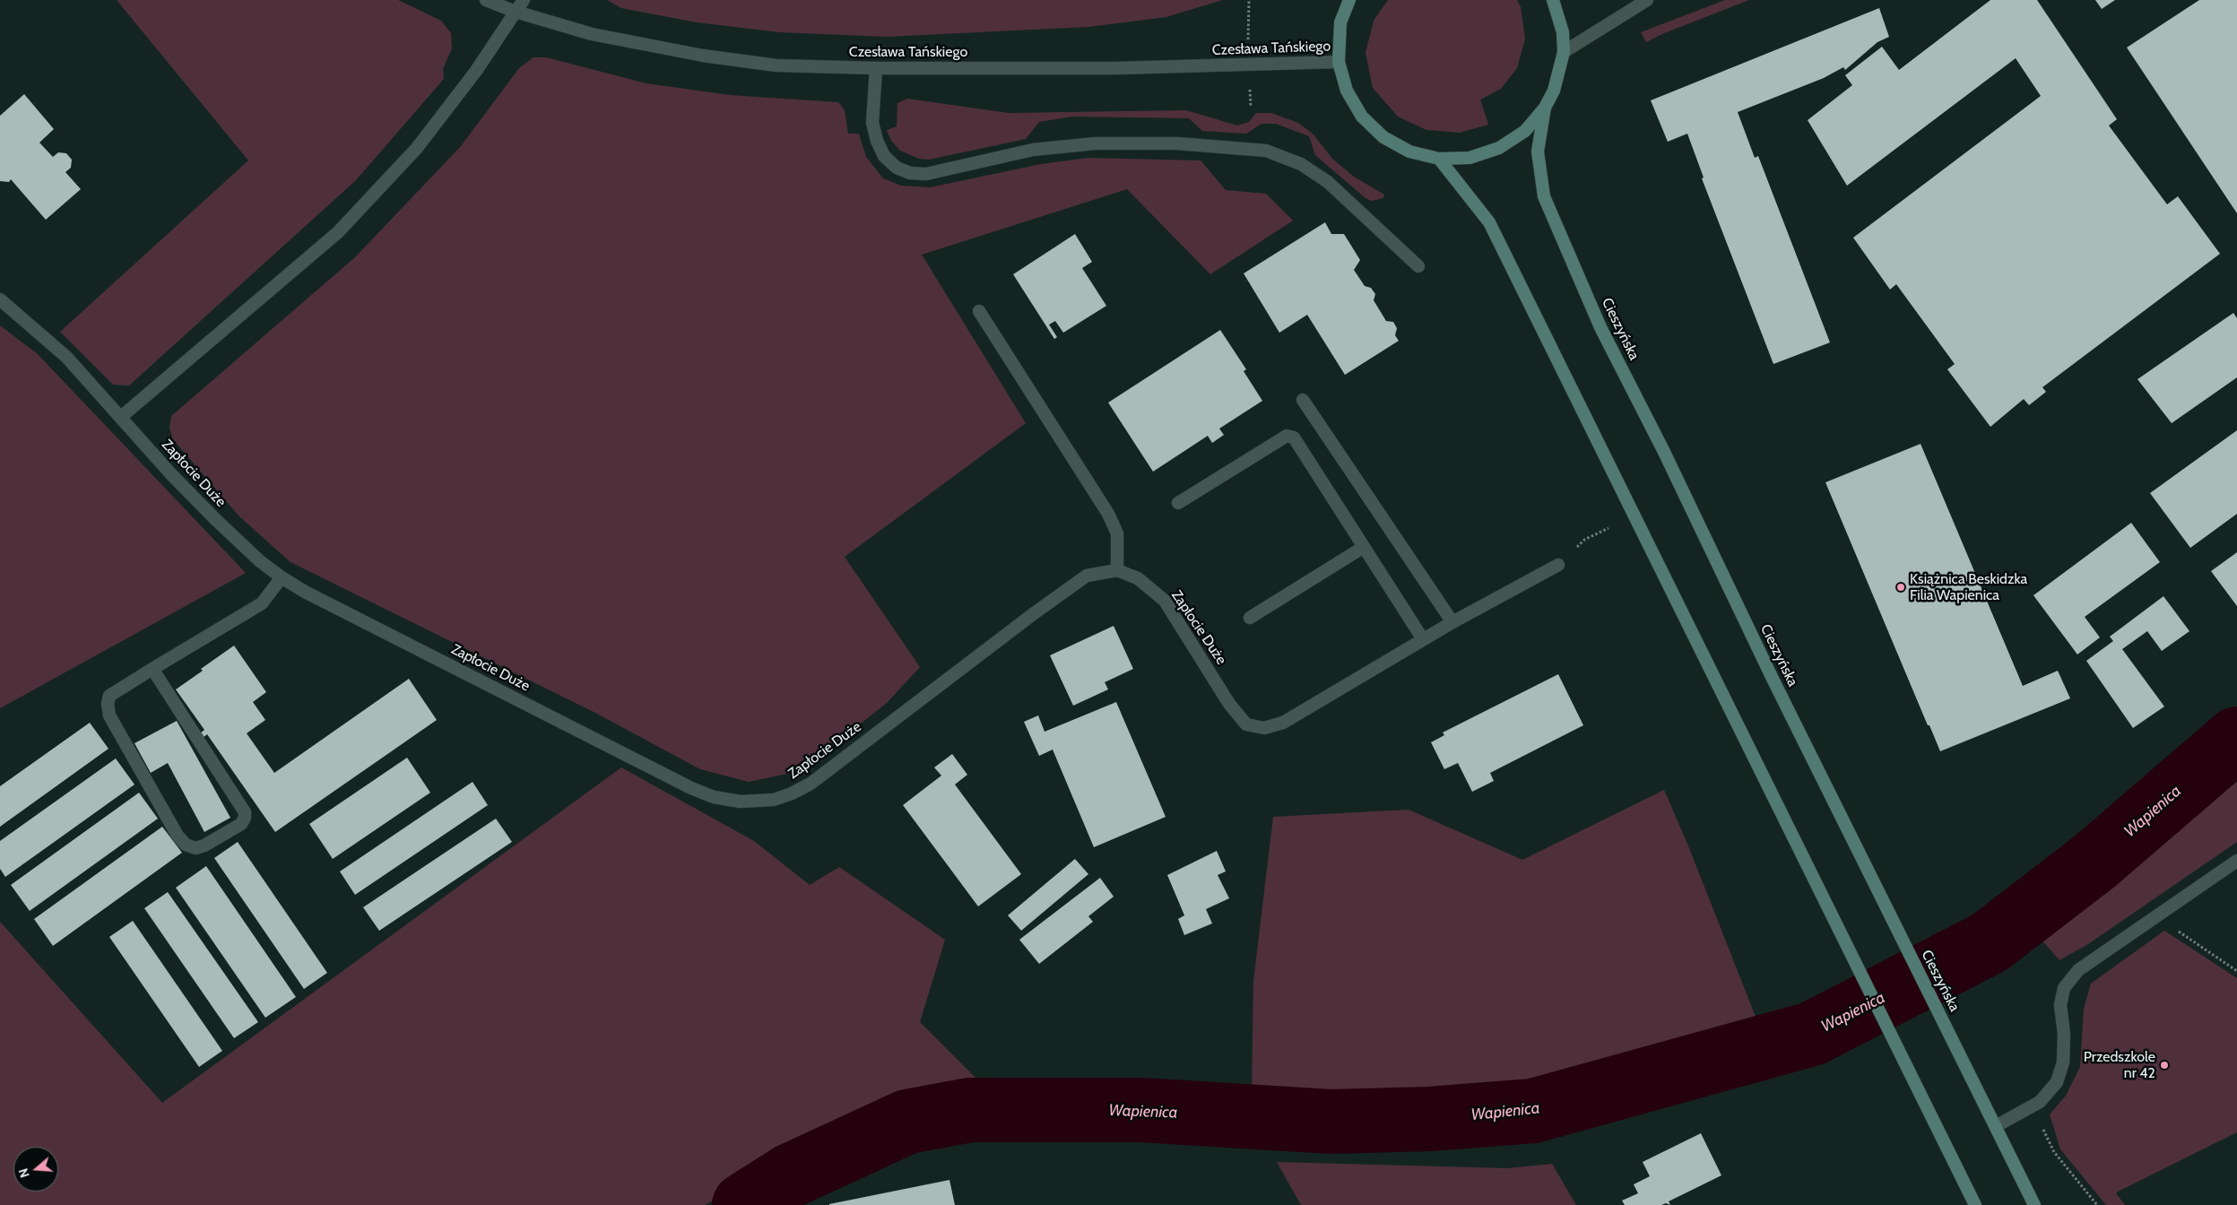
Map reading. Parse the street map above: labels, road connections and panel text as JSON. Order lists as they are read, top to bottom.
{
  "streets": {
    "main road": ["Cieszyńska"],
    "street": ["Czesława Tańskiego", "Zapłocie Duże"]
  },
  "water": ["Wapienica"],
  "places": ["Książnica Beskidzka Filia Wapienica", "Przedszkole nr 42"],
  "north": "left"
}
